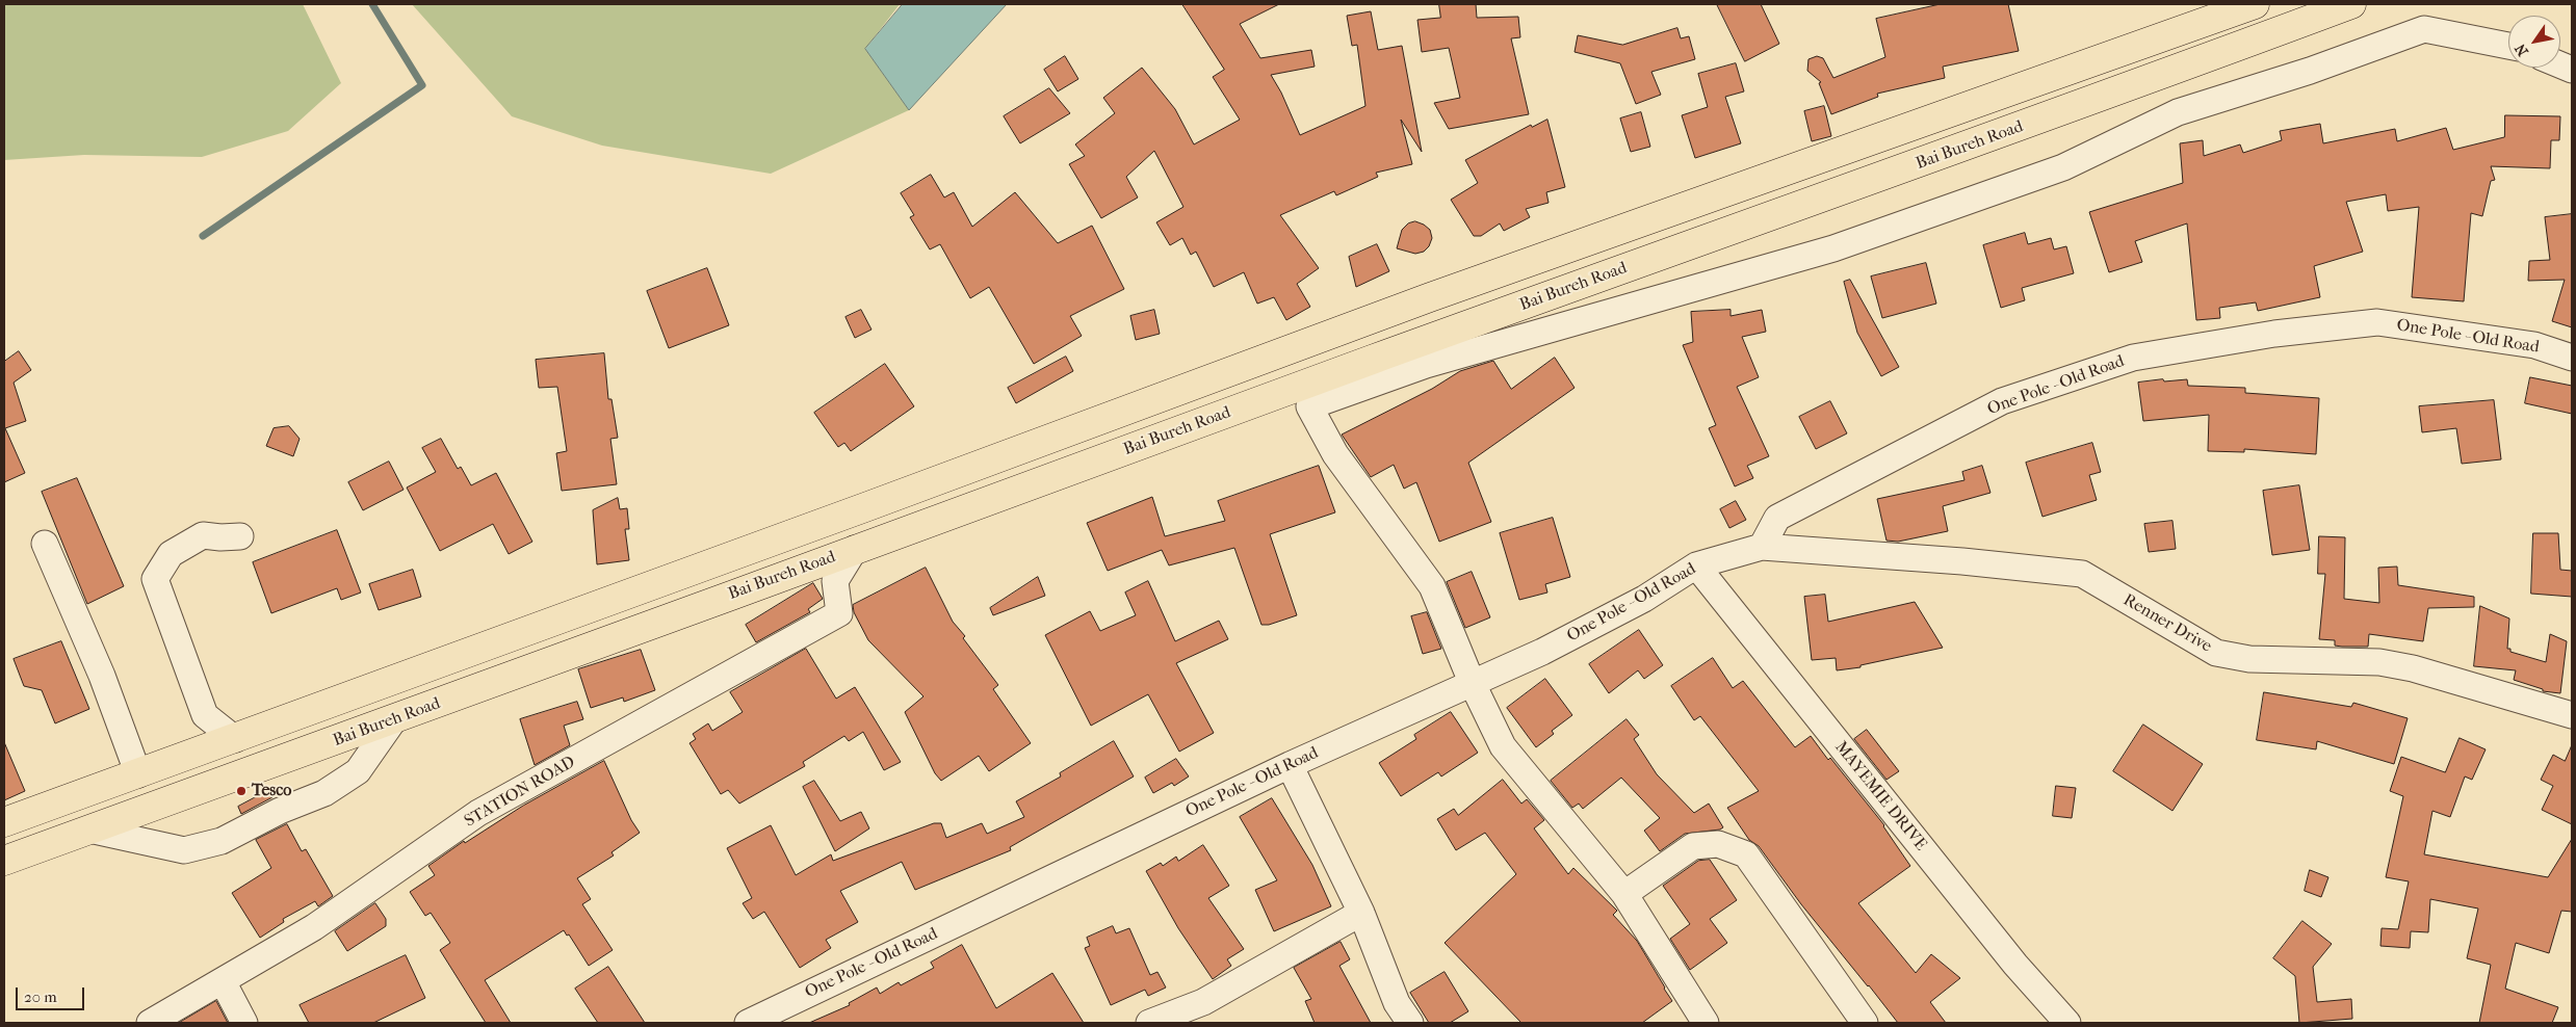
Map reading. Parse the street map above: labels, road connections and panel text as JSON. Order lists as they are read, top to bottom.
{
  "streets": {
    "highway": ["Bai Bureh Road"],
    "street": [
      "One Pole - Old Road",
      "Renner Drive",
      "STATION ROAD",
      "MAYEMIE DRIVE"
    ]
  },
  "crossings": [
    ["Bai Bureh Road", "STATION ROAD"],
    ["One Pole - Old Road", "Renner Drive"],
    ["One Pole - Old Road", "MAYEMIE DRIVE"]
  ],
  "places": ["Tesco"],
  "scale_bar": "20 m",
  "north": "bottom left"
}
